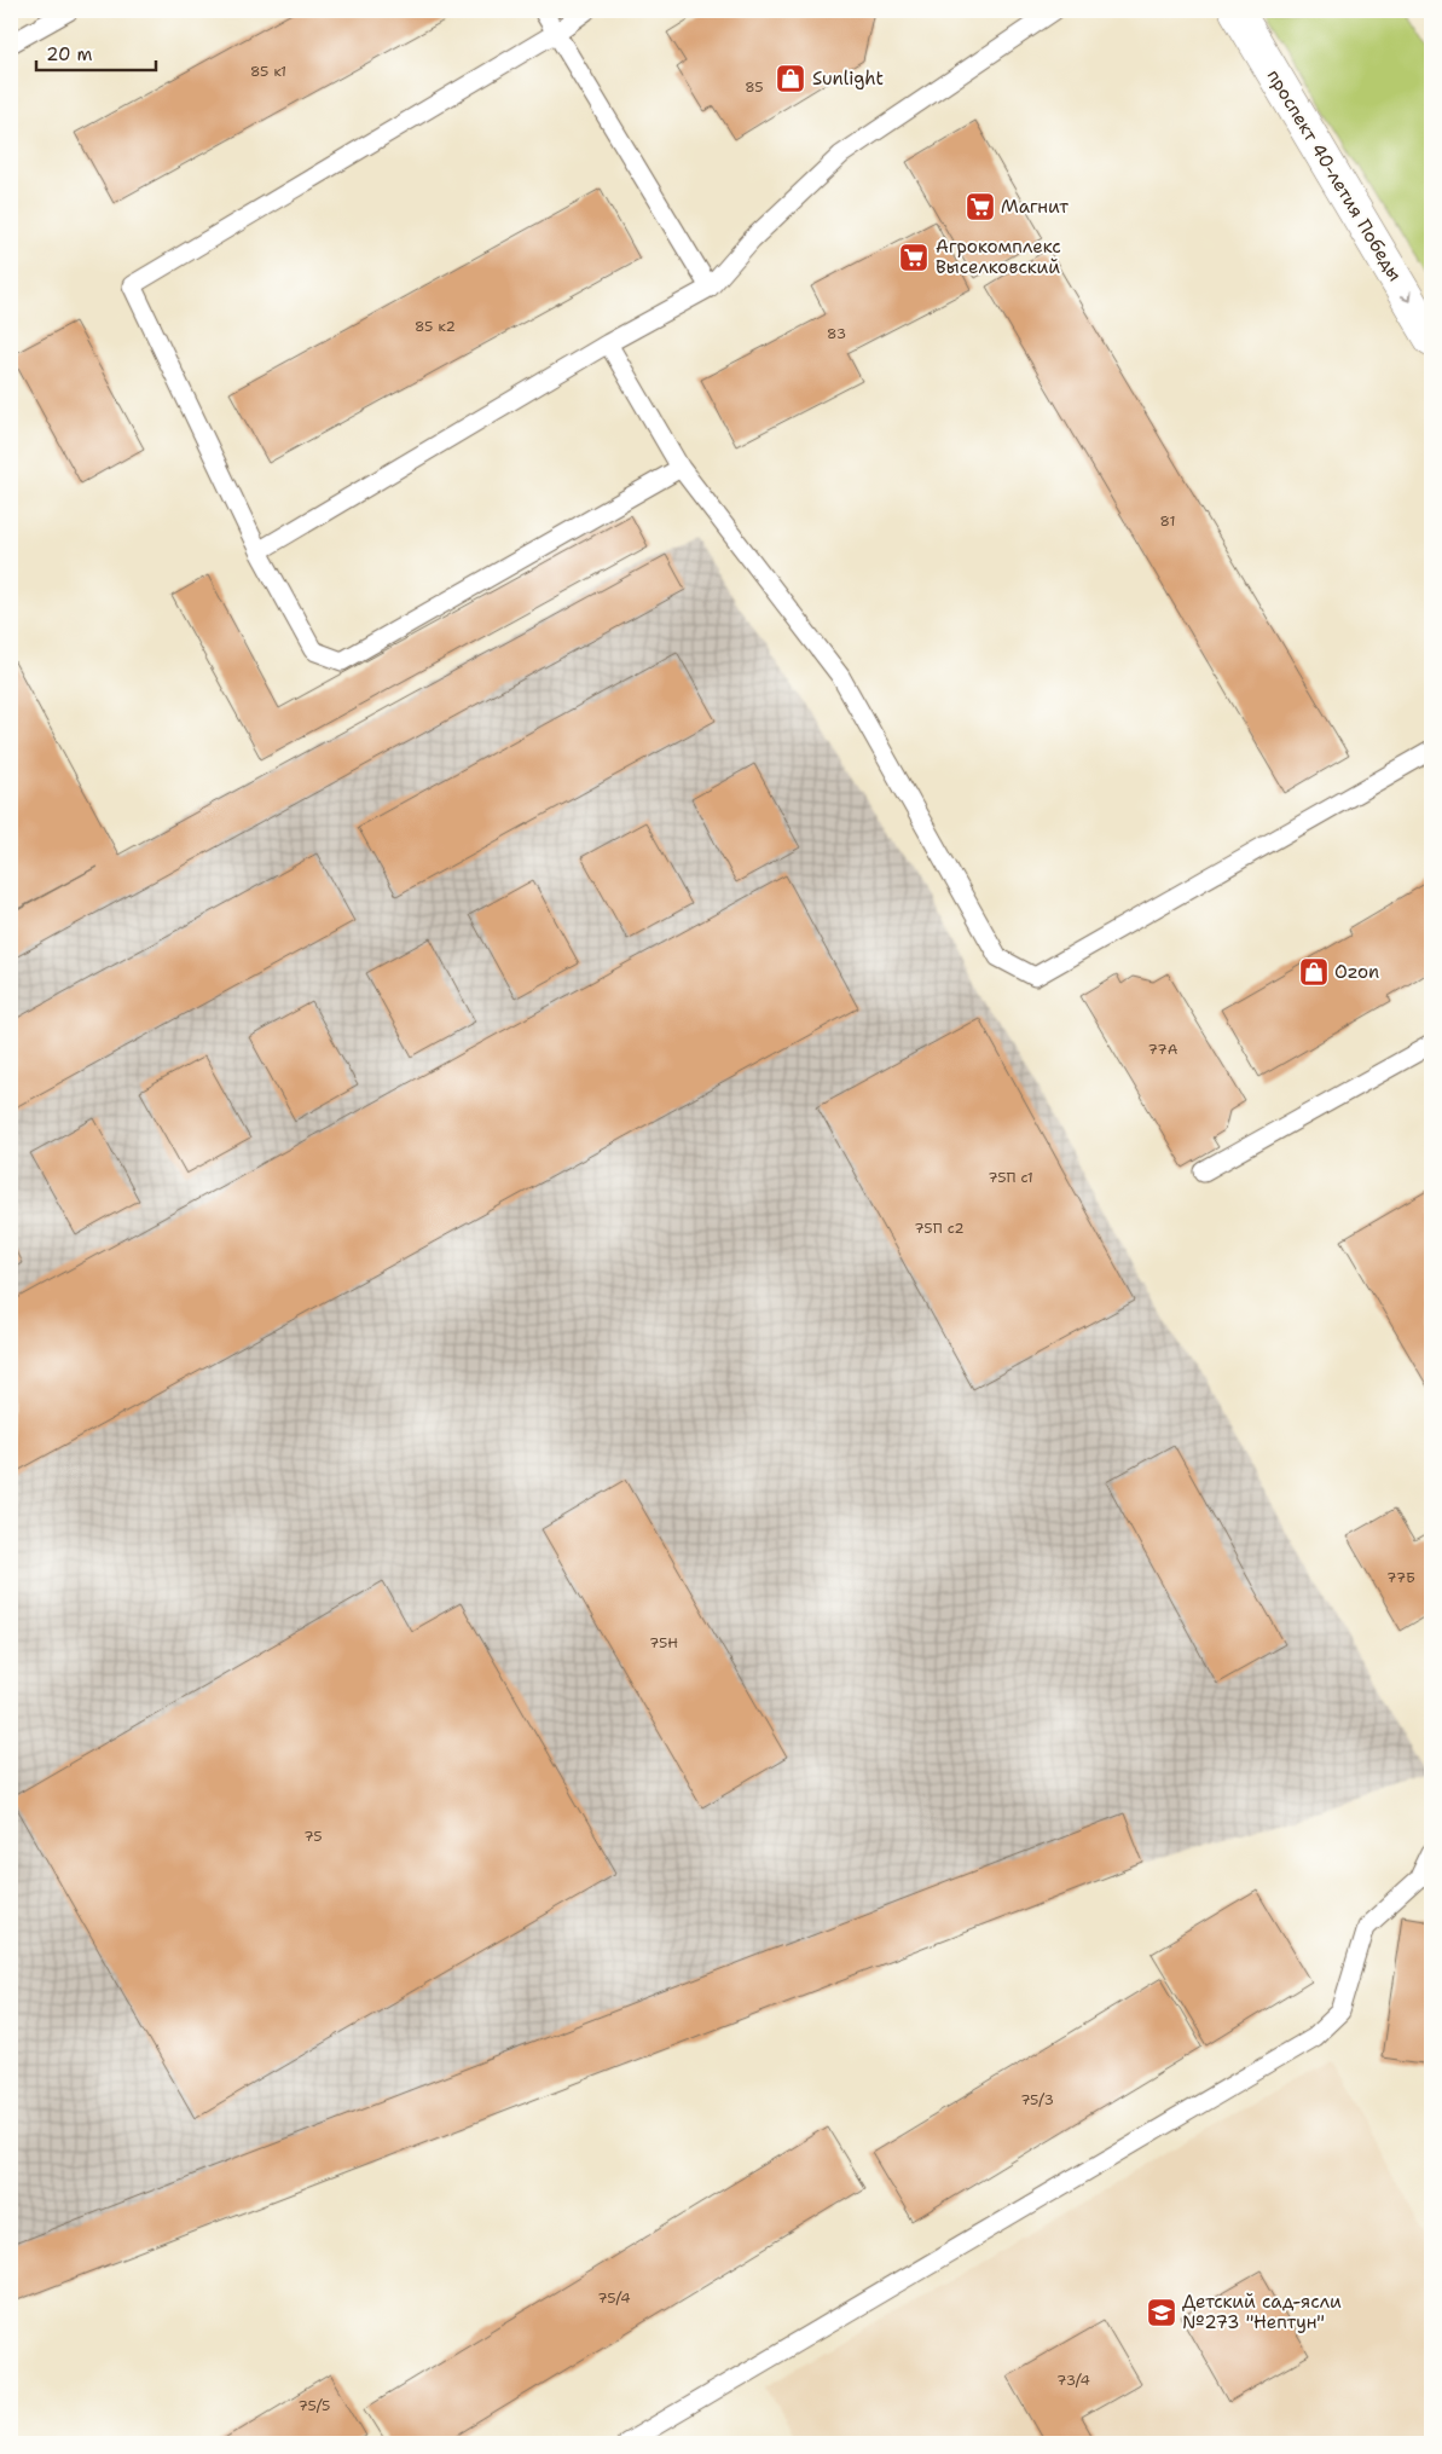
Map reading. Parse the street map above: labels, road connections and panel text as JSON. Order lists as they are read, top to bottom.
{
  "streets": {
    "main road": ["проспект 40-летия Победы"]
  },
  "one_way": ["проспект 40-летия Победы"],
  "places": {
    "shop": ["Sunlight", "Ozon"],
    "supermarket": ["Магнит", "Агрокомплекс Выселковский"],
    "school or university": ["Детский сад-ясли №273 \"Нептун\""]
  },
  "house_numbers": [
    "85 к1",
    "85",
    "85 к2",
    "83",
    "81",
    "77А",
    "75П с1",
    "75П с2",
    "77Б",
    "75Н",
    "75",
    "75/3",
    "75/4",
    "73/4",
    "75/5"
  ],
  "scale_bar": "20 m"
}
